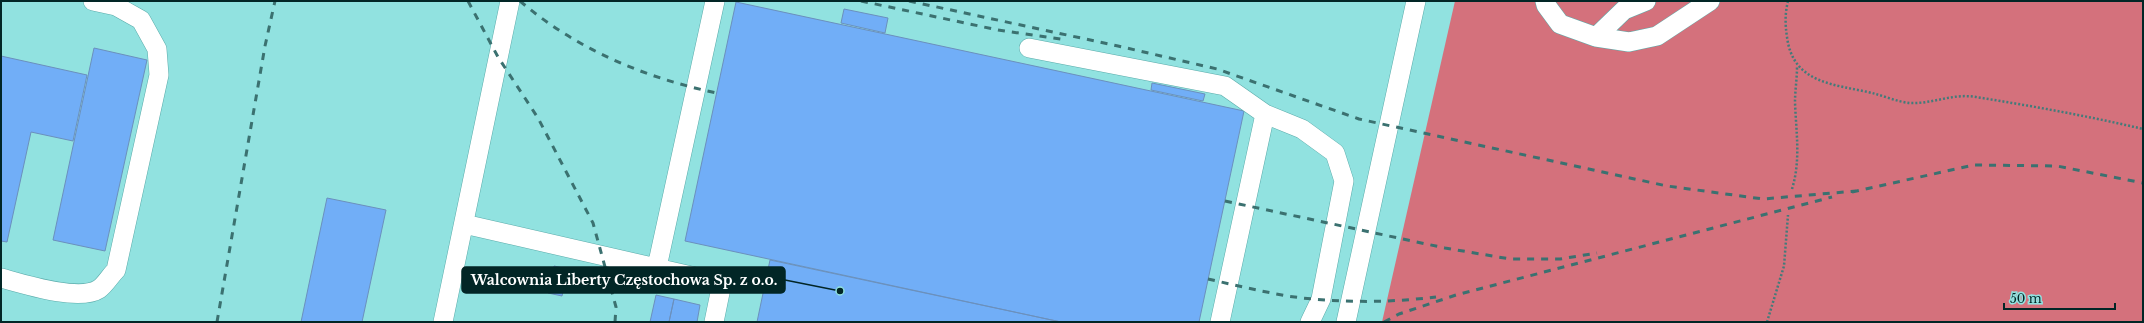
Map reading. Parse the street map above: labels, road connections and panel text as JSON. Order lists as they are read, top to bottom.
{
  "places": ["Walcownia Liberty Częstochowa Sp. z o.o."],
  "scale_bar": "50 m"
}
